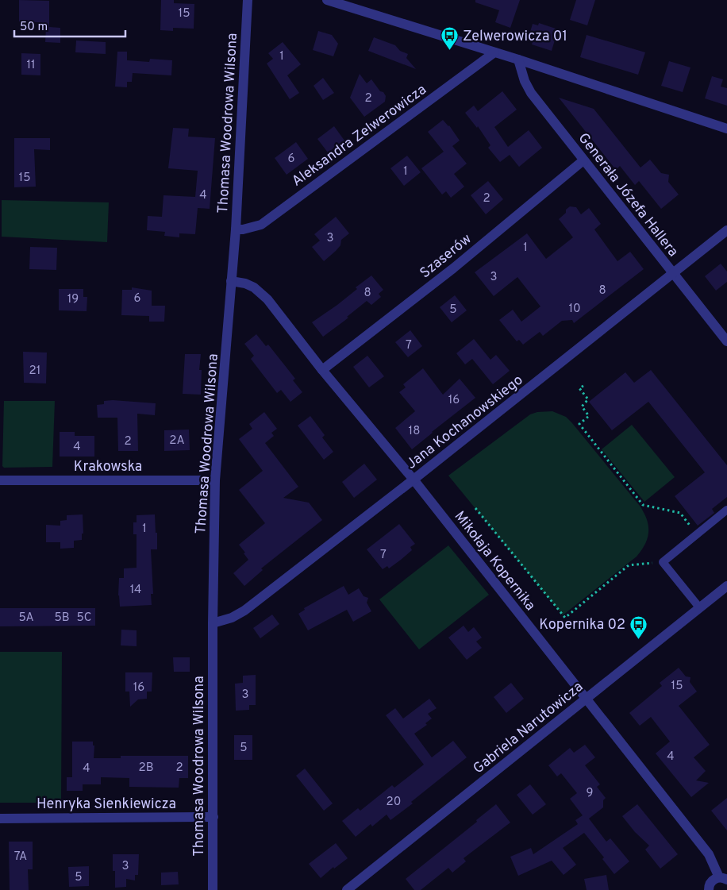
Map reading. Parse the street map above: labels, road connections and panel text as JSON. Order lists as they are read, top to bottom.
{
  "streets": {
    "street": [
      "Thomasa Woodrowa Wilsona",
      "Aleksandra Zelwerowicza",
      "Generała Józefa Hallera",
      "Szaserów",
      "Jana Kochanowskiego",
      "Krakowska",
      "Mikołaja Kopernika",
      "Gabriela Narutowicza",
      "Henryka Sienkiewicza"
    ]
  },
  "crossings": [
    ["Thomasa Woodrowa Wilsona", "Aleksandra Zelwerowicza"],
    ["Thomasa Woodrowa Wilsona", "Jana Kochanowskiego"],
    ["Thomasa Woodrowa Wilsona", "Krakowska"],
    ["Thomasa Woodrowa Wilsona", "Mikołaja Kopernika"],
    ["Thomasa Woodrowa Wilsona", "Henryka Sienkiewicza"],
    ["Generała Józefa Hallera", "Szaserów"],
    ["Generała Józefa Hallera", "Jana Kochanowskiego"],
    ["Szaserów", "Mikołaja Kopernika"],
    ["Jana Kochanowskiego", "Mikołaja Kopernika"],
    ["Mikołaja Kopernika", "Gabriela Narutowicza"]
  ],
  "places": {
    "bus stop": ["Zelwerowicza 01", "Kopernika 02"]
  },
  "house_numbers": [
    "15",
    "1",
    "11",
    "2",
    "6",
    "1",
    "15",
    "4",
    "2",
    "3",
    "1",
    "3",
    "8",
    "8",
    "6",
    "19",
    "10",
    "5",
    "7",
    "21",
    "16",
    "18",
    "2A",
    "2",
    "4",
    "1",
    "7",
    "14",
    "5A",
    "5B",
    "5C",
    "15",
    "16",
    "3",
    "5",
    "4",
    "2B",
    "2",
    "4",
    "9",
    "20",
    "7A",
    "3",
    "5"
  ],
  "scale_bar": "50 m"
}
